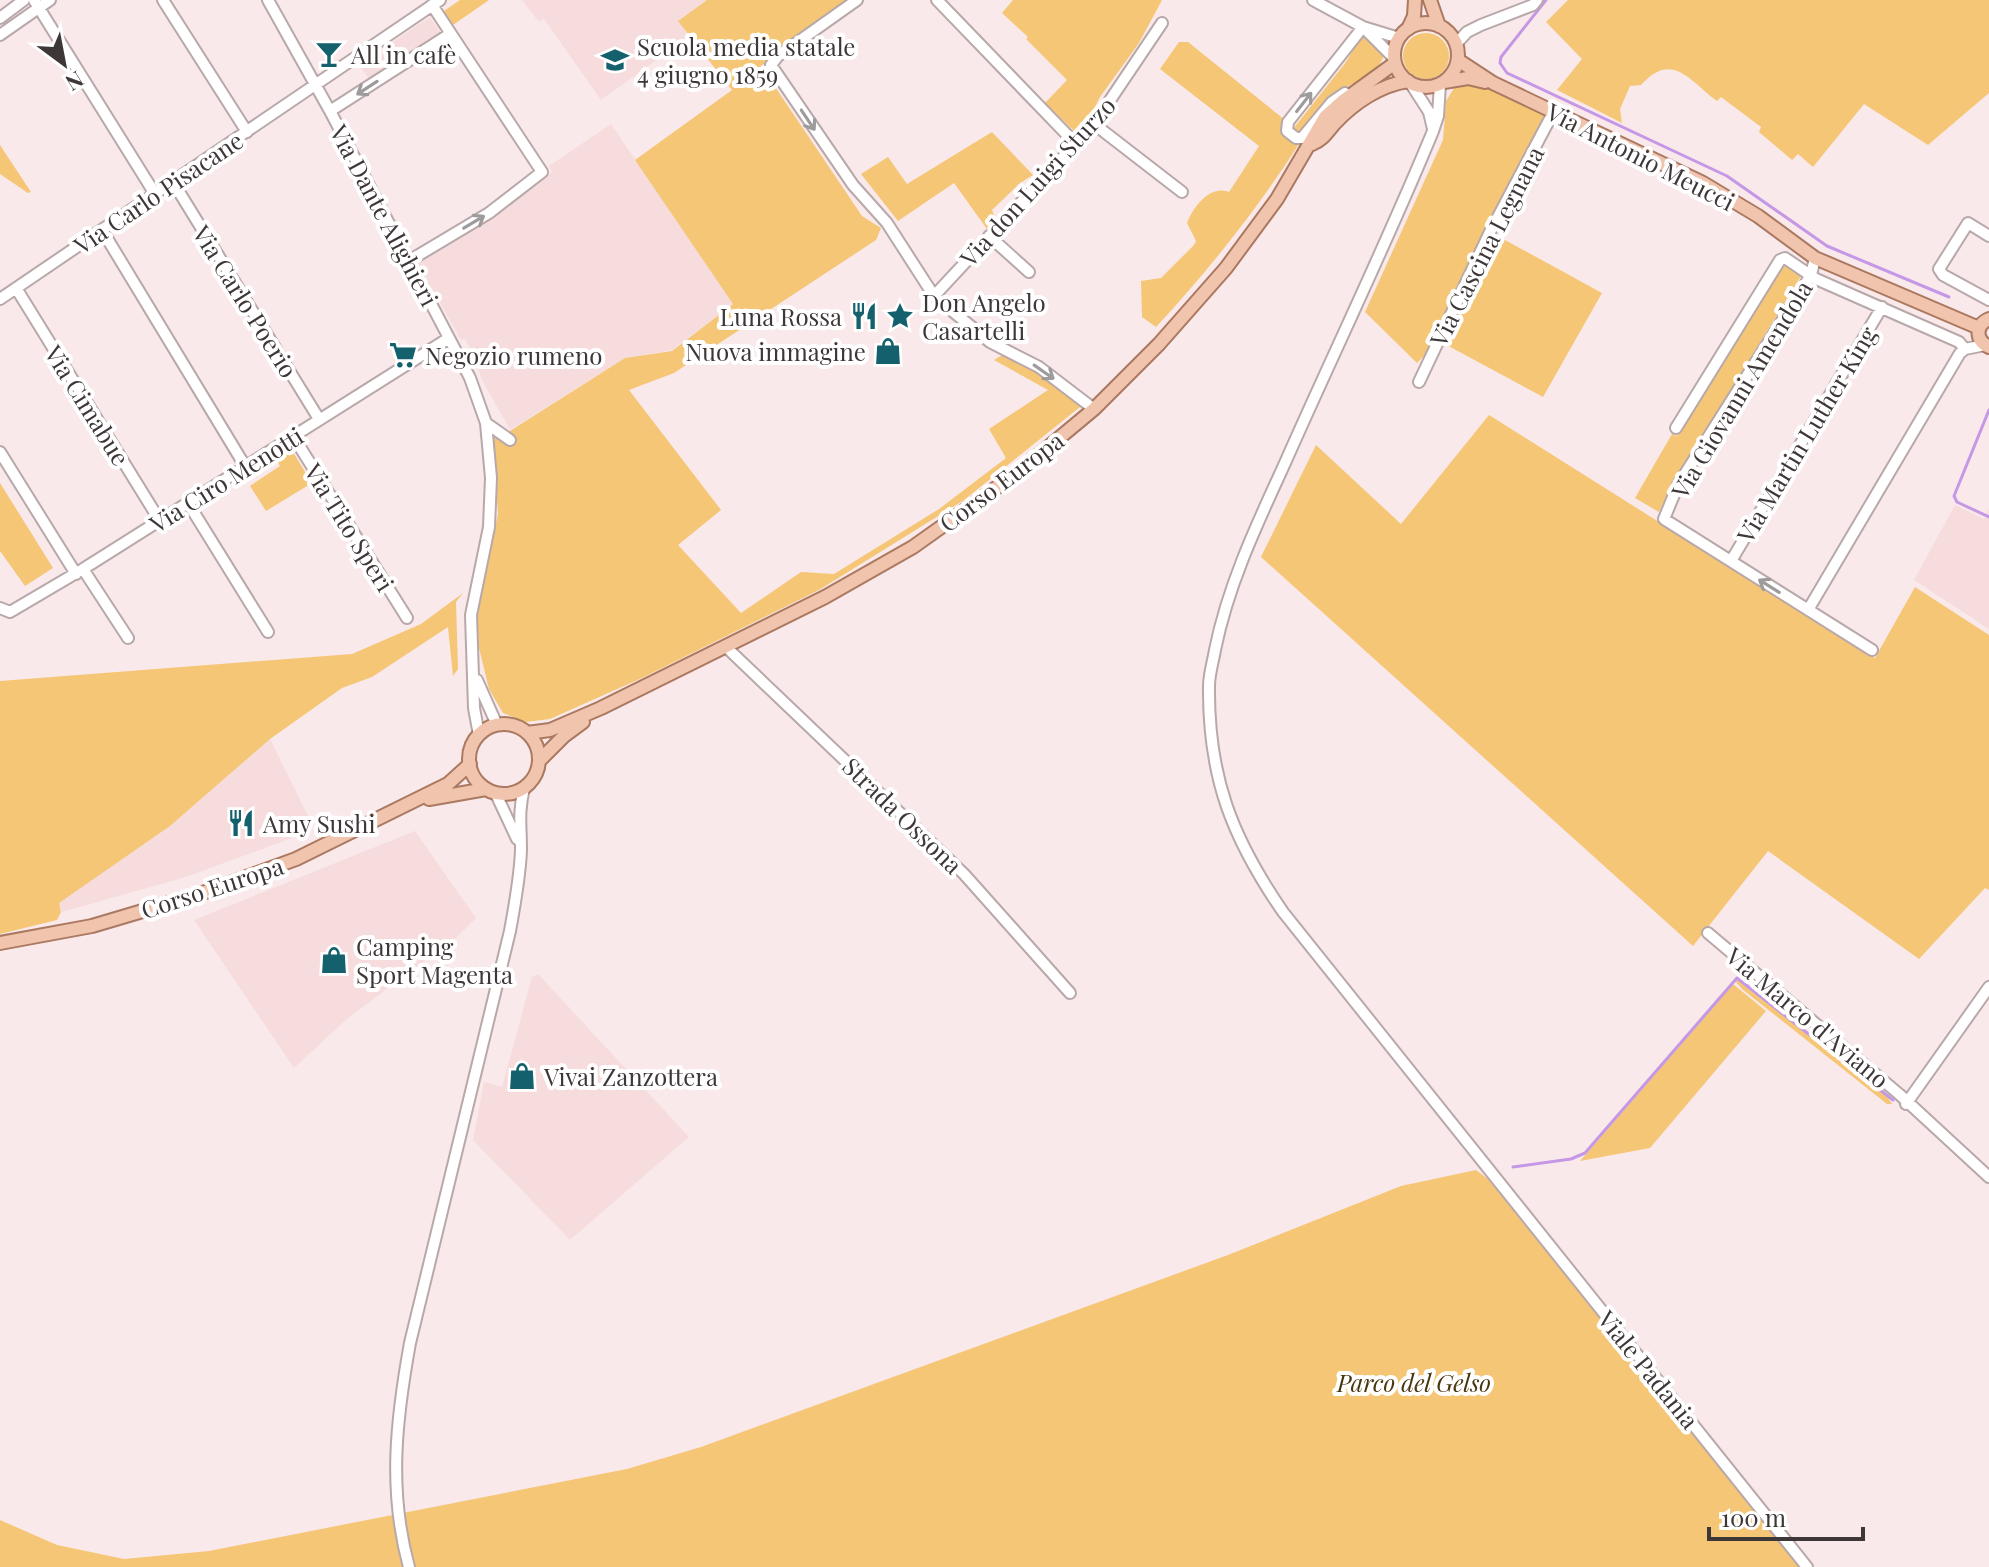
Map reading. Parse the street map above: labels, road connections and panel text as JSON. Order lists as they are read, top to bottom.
{
  "streets": {
    "main road": ["Via Antonio Meucci", "Corso Europa"],
    "street": [
      "Via don Luigi Sturzo",
      "Via Carlo Pisacane",
      "Via Dante Alighieri",
      "Via Cascina Legnana",
      "Via Carlo Poerio",
      "Via Giovanni Amendola",
      "Via Cimabue",
      "Via Martin Luther King",
      "Via Ciro Menotti",
      "Via Tito Speri",
      "Strada Ossona",
      "Via Marco d'Aviano",
      "Viale Padania"
    ]
  },
  "crossings": [
    ["Via Antonio Meucci", "Via Cascina Legnana"],
    ["Via Antonio Meucci", "Via Giovanni Amendola"],
    ["Via Antonio Meucci", "Corso Europa"],
    ["Via Carlo Pisacane", "Via Dante Alighieri"],
    ["Via Carlo Pisacane", "Via Carlo Poerio"],
    ["Via Carlo Pisacane", "Via Cimabue"],
    ["Via Dante Alighieri", "Via Ciro Menotti"],
    ["Via Dante Alighieri", "Corso Europa"],
    ["Via Carlo Poerio", "Via Ciro Menotti"],
    ["Via Giovanni Amendola", "Via Martin Luther King"],
    ["Via Cimabue", "Via Ciro Menotti"],
    ["Via Ciro Menotti", "Via Tito Speri"],
    ["Corso Europa", "Strada Ossona"]
  ],
  "parks": ["Parco del Gelso"],
  "places": {
    "bar": ["All in cafè"],
    "school or university": ["Scuola media statale 4 giugno 1859"],
    "restaurant": ["Luna Rossa", "Amy Sushi"],
    "place": ["Don Angelo Casartelli"],
    "shop": ["Nuova immagine", "Camping Sport Magenta", "Vivai Zanzottera"],
    "supermarket": ["Negozio rumeno"]
  },
  "scale_bar": "100 m",
  "north": "bottom right"
}
